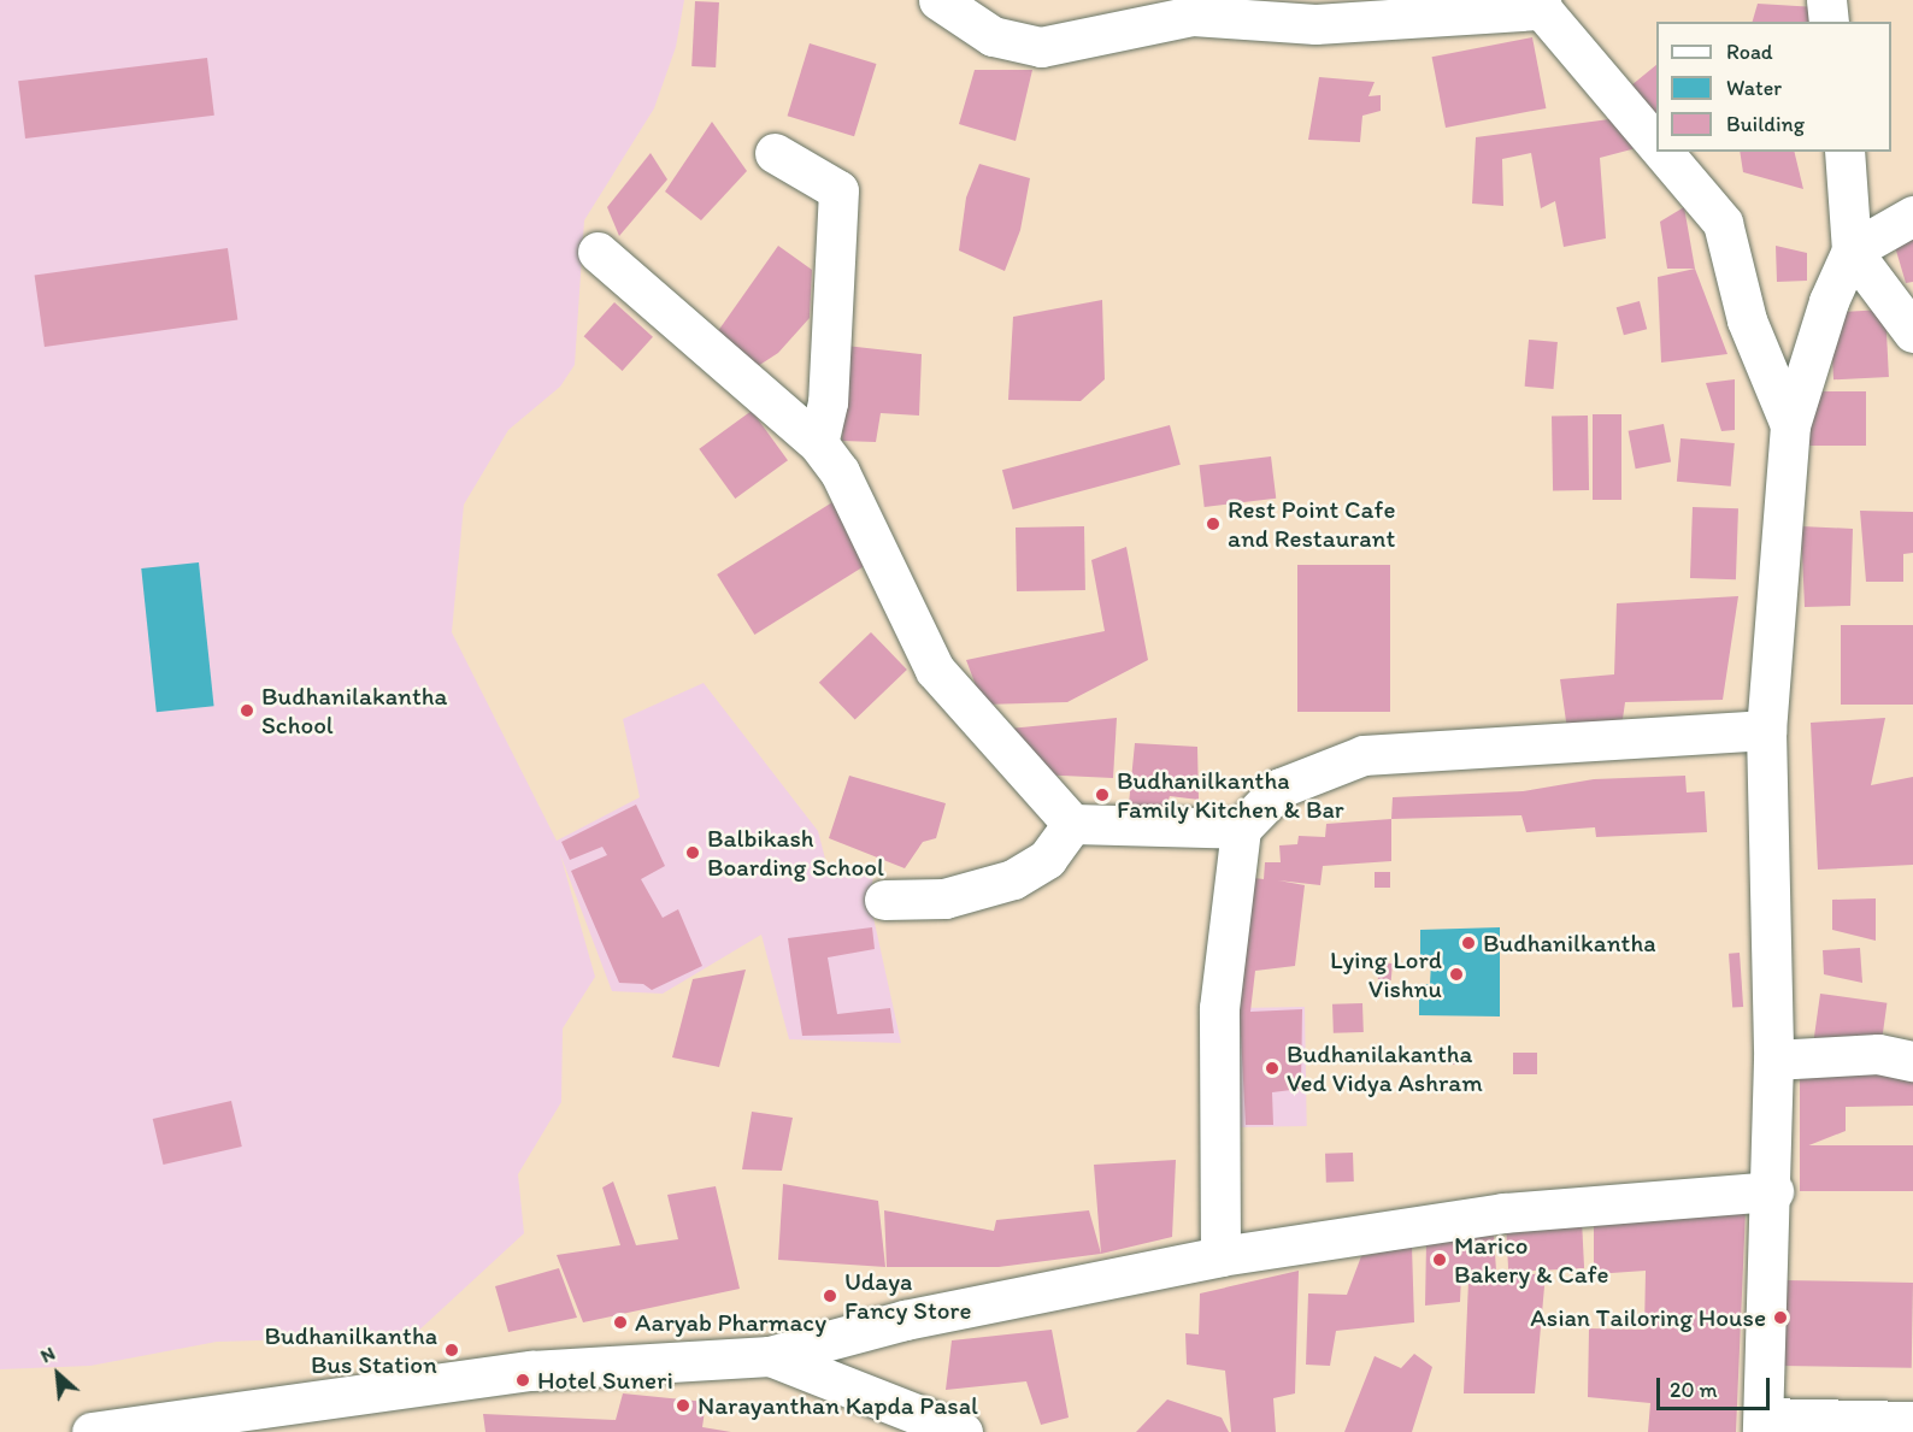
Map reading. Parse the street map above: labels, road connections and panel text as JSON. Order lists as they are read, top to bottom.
{
  "places": [
    "Rest Point Cafe and Restaurant",
    "Budhanilakantha School",
    "Budhanilkantha Family Kitchen & Bar",
    "Balbikash Boarding School",
    "Budhanilkantha",
    "Lying Lord Vishnu",
    "Budhanilakantha Ved Vidya Ashram",
    "Marico Bakery & Cafe",
    "Udaya Fancy Store",
    "Asian Tailoring House",
    "Aaryab Pharmacy",
    "Budhanilkantha Bus Station",
    "Hotel Suneri",
    "Narayanthan Kapda Pasal"
  ],
  "legend": ["Road", "Water", "Building"],
  "scale_bar": "20 m",
  "north": "top left"
}
